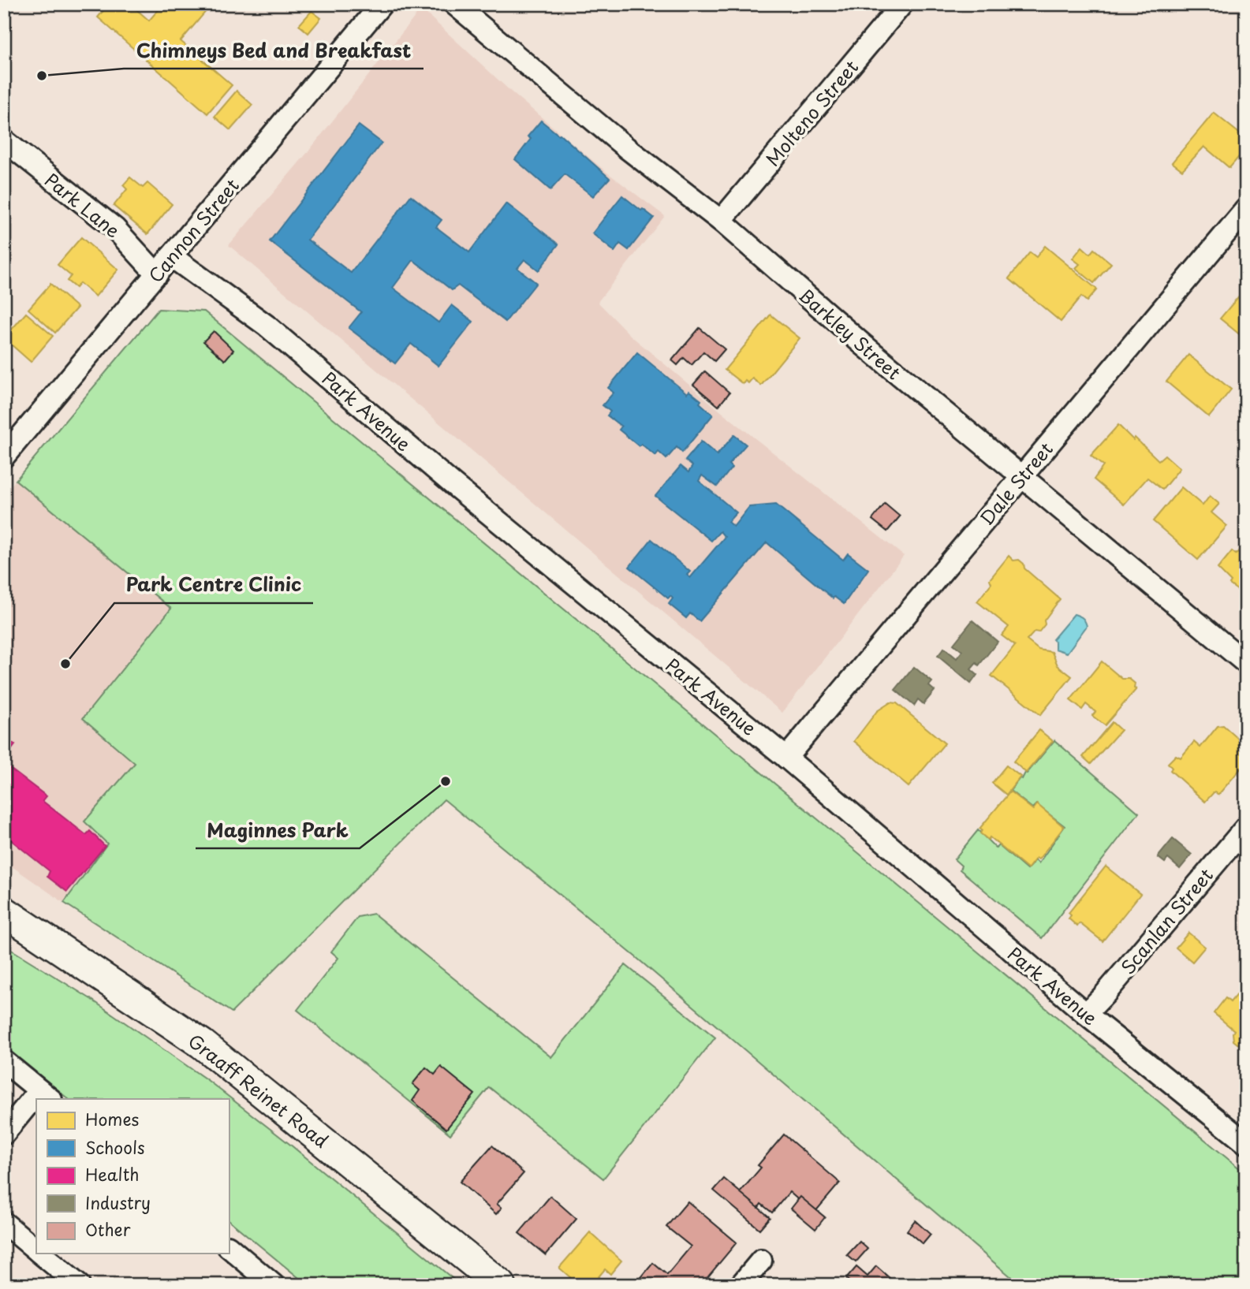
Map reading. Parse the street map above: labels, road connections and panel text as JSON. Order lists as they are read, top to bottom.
{
  "streets": {
    "main road": ["Graaff Reinet Road"],
    "street": [
      "Molteno Street",
      "Park Lane",
      "Cannon Street",
      "Barkley Street",
      "Park Avenue",
      "Dale Street",
      "Scanlan Street"
    ]
  },
  "crossings": [
    ["Molteno Street", "Barkley Street"],
    ["Park Lane", "Cannon Street"],
    ["Cannon Street", "Park Avenue"],
    ["Barkley Street", "Dale Street"],
    ["Park Avenue", "Dale Street"],
    ["Park Avenue", "Scanlan Street"]
  ],
  "places": ["Chimneys Bed and Breakfast", "Park Centre Clinic", "Maginnes Park"],
  "legend": [
    "Homes",
    "Schools",
    "Health",
    "Industry",
    "Other"
  ]
}
